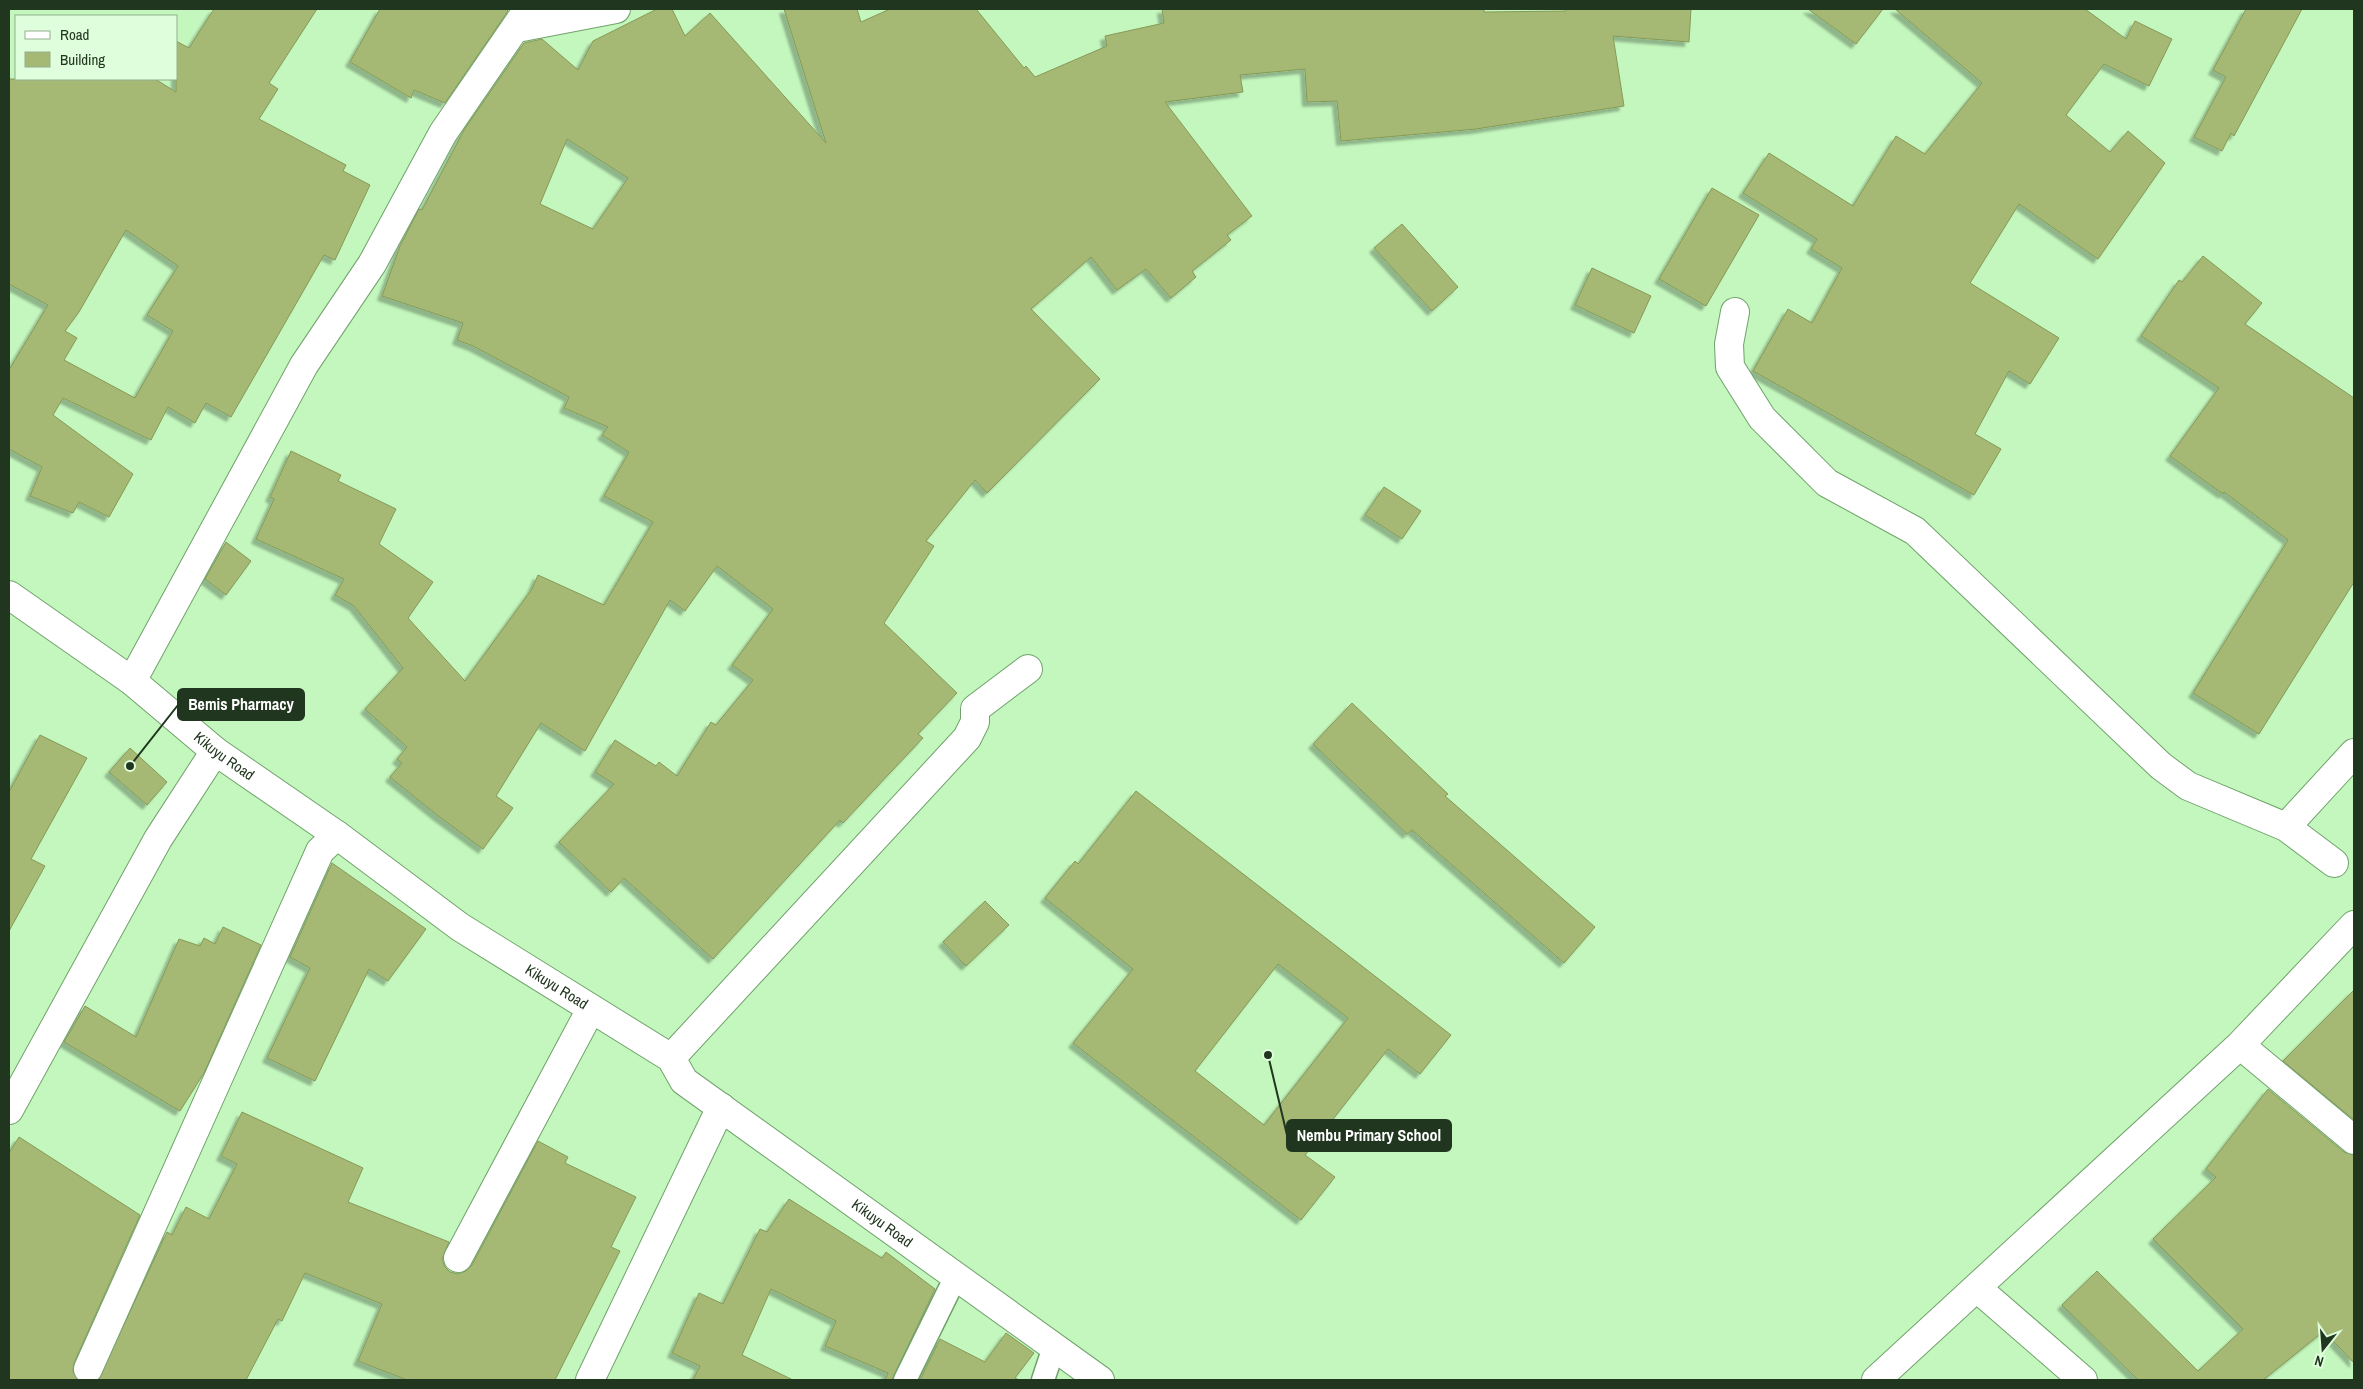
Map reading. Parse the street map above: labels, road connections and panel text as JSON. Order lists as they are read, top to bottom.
{
  "streets": {
    "street": ["Kikuyu Road"]
  },
  "places": ["Bemis Pharmacy", "Nembu Primary School"],
  "legend": ["Road", "Building"],
  "north": "bottom"
}
